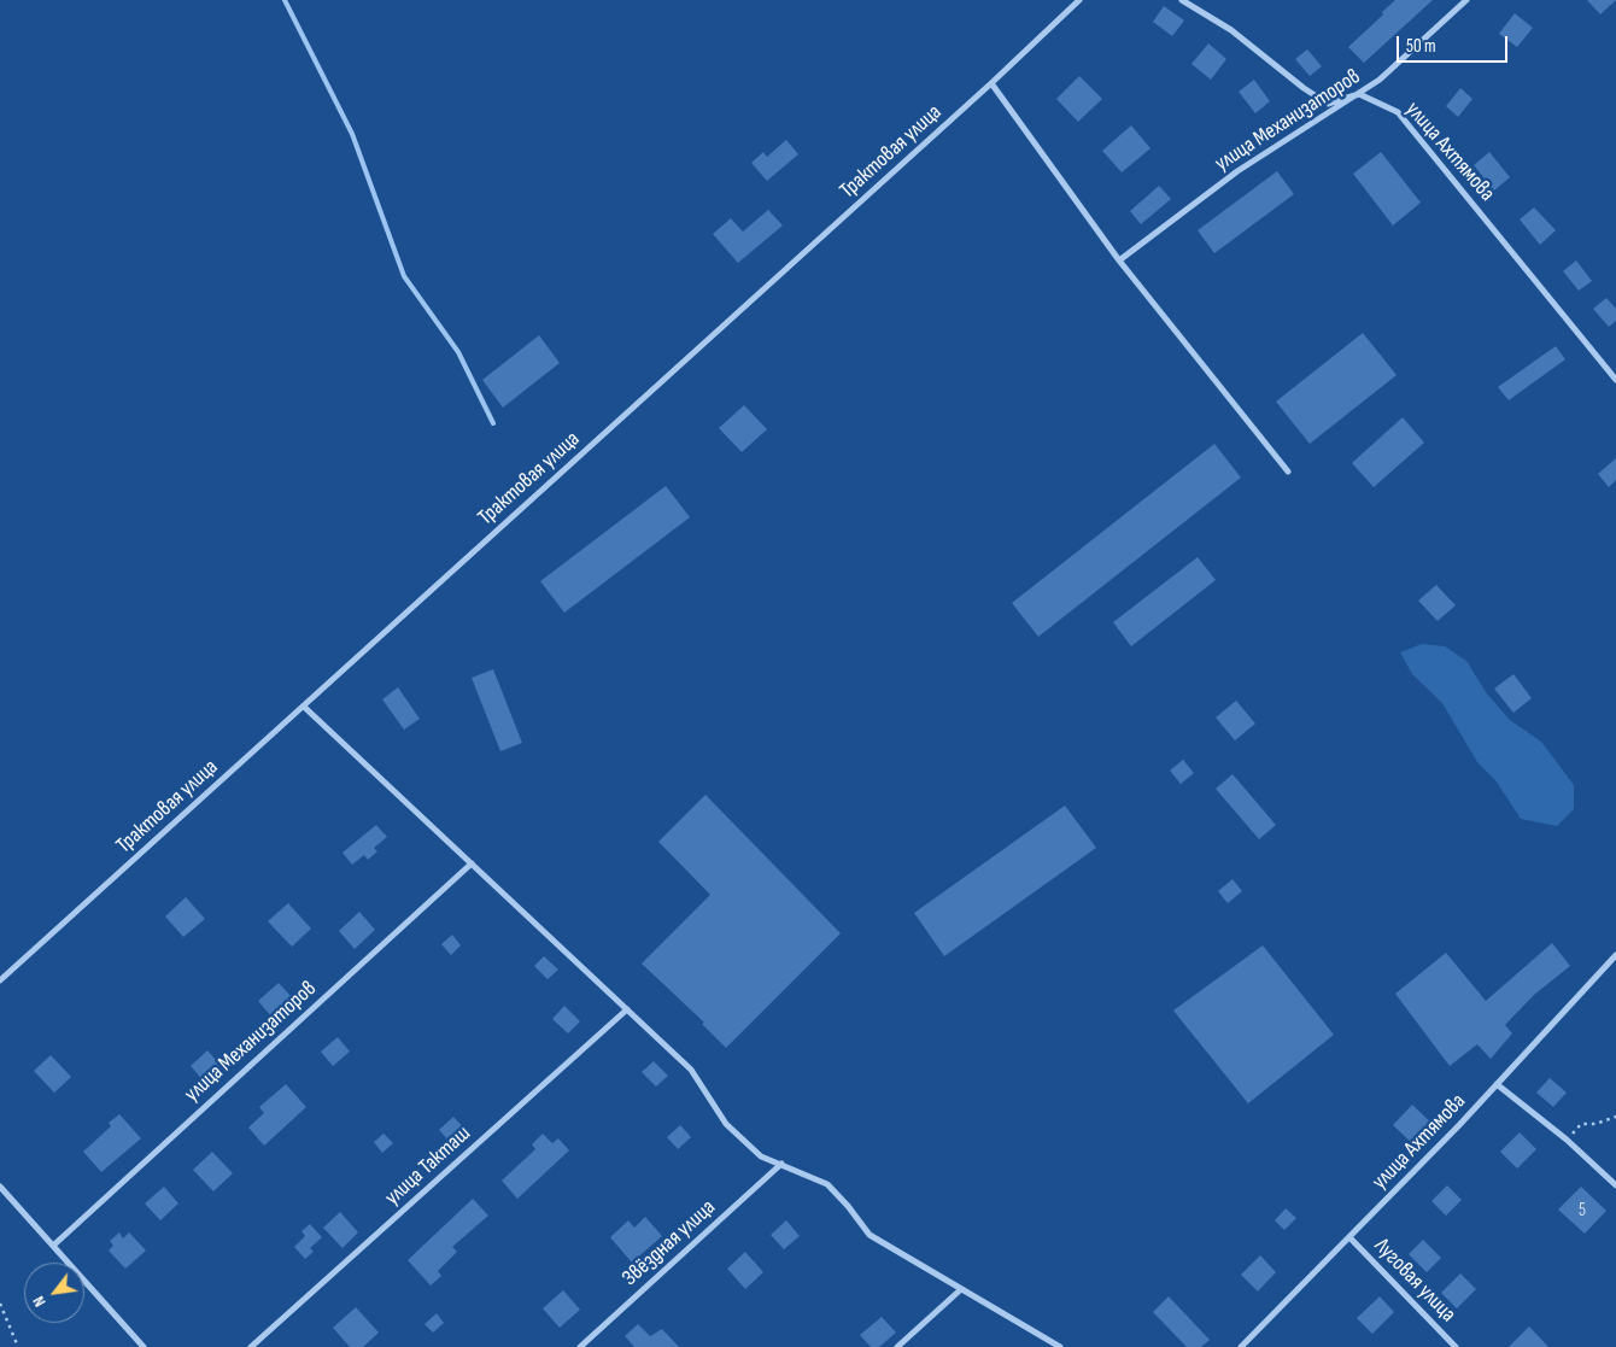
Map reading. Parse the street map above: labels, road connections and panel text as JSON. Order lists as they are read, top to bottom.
{
  "streets": {
    "street": [
      "улица Механизаторов",
      "Трактовая улица",
      "улица Ахтямова",
      "улица Такташ",
      "Звёздная улица",
      "Луговая улица"
    ]
  },
  "crossings": [
    ["улица Механизаторов", "улица Ахтямова"],
    ["улица Ахтямова", "Луговая улица"]
  ],
  "house_numbers": ["5"],
  "scale_bar": "50 m",
  "north": "bottom left"
}
